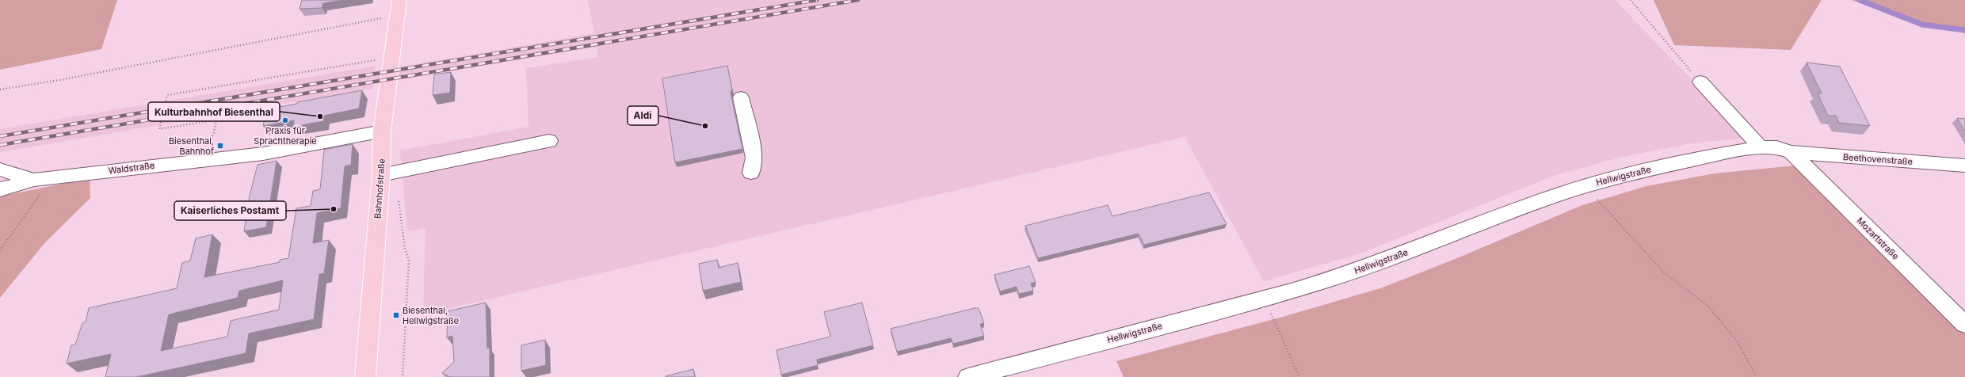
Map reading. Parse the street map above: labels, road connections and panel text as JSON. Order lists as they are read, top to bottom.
{
  "streets": {
    "main road": ["Bahnhofstraße"],
    "street": [
      "Beethovenstraße",
      "Waldstraße",
      "Hellwigstraße",
      "Mozartstraße"
    ]
  },
  "crossings": [
    ["Beethovenstraße", "Hellwigstraße"],
    ["Beethovenstraße", "Mozartstraße"],
    ["Waldstraße", "Bahnhofstraße"],
    ["Hellwigstraße", "Mozartstraße"]
  ],
  "places": {
    "other": [
      "Kulturbahnhof Biesenthal",
      "Praxis für Sprachtherapie",
      "Aldi",
      "Kaiserliches Postamt"
    ],
    "transit": ["Biesenthal, Bahnhof", "Biesenthal, Hellwigstraße"]
  }
}
